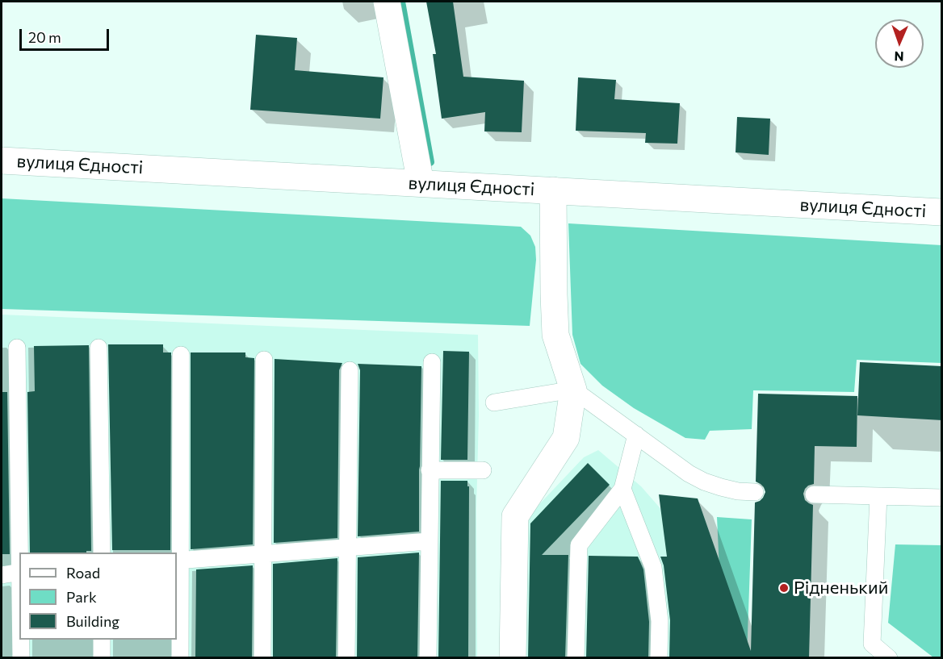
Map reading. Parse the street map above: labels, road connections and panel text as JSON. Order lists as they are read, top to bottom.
{
  "streets": {
    "street": ["вулиця Єдності"]
  },
  "places": ["Рідненький"],
  "legend": ["Road", "Park", "Building"],
  "scale_bar": "20 m",
  "north": "bottom"
}
